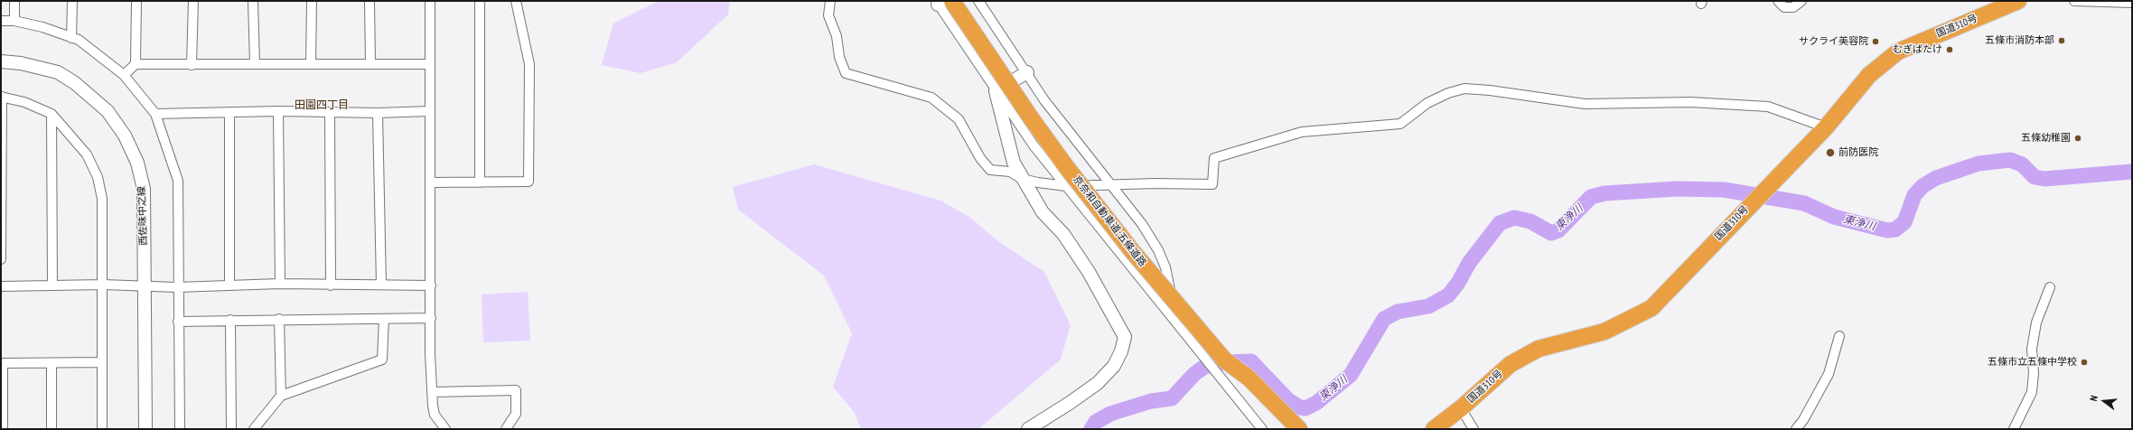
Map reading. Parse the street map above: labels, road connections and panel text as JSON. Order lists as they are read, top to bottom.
{
  "streets": {
    "highway": ["国道310号", "京奈和自動車道;五條道路"],
    "street": ["西佐味中之線"]
  },
  "districts": ["田園四丁目"],
  "water": ["東浄川"],
  "places": [
    "五條市消防本部",
    "サクライ美容院",
    "むぎばたけ",
    "五條幼稚園",
    "前防医院",
    "五條市立五條中学校"
  ],
  "north": "left"
}
